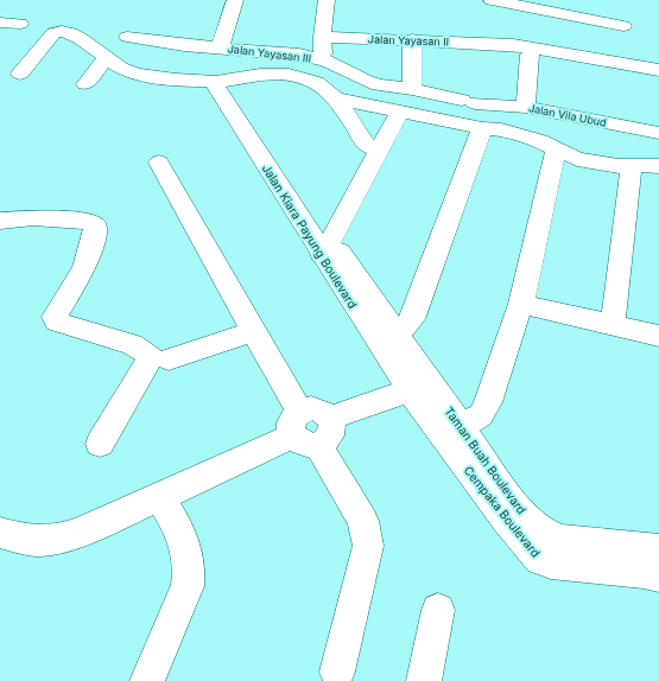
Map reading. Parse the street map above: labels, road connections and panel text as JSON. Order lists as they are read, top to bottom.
{
  "streets": {
    "street": [
      "Jalan Yayasan II",
      "Jalan Yayasan III",
      "Jalan Vila Ubud",
      "Jalan Kiara Payung Boulevard",
      "Taman Buah Boulevard",
      "Cempaka Boulevard"
    ]
  },
  "crossings": [
    ["Jalan Yayasan III", "Jalan Vila Ubud"],
    ["Jalan Kiara Payung Boulevard", "Cempaka Boulevard"],
    ["Taman Buah Boulevard", "Cempaka Boulevard"]
  ]
}
